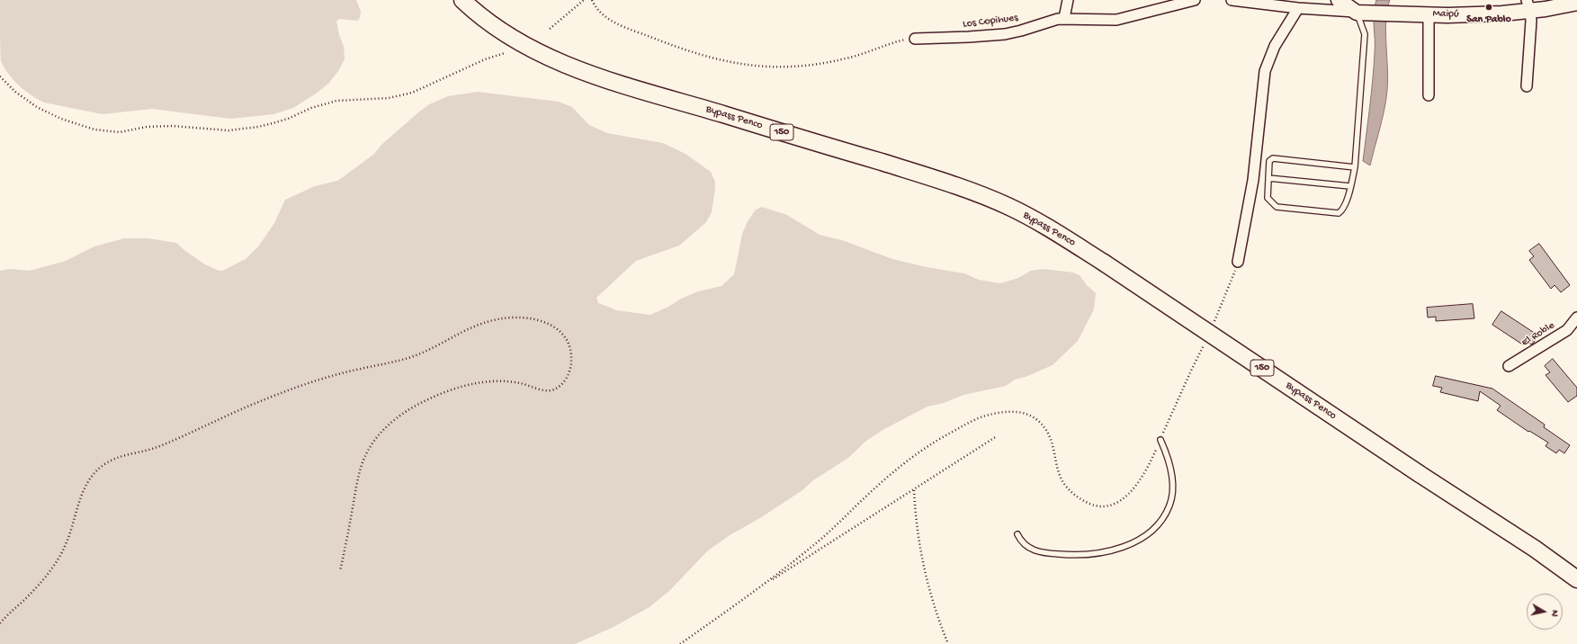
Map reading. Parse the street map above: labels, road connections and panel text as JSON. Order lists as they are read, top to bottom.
{
  "streets": {
    "main road": ["Maipú", "Bypass Penco", "150"],
    "street": ["Los Copihues", "El Roble"]
  },
  "places": ["San Pablo"],
  "north": "right"
}
